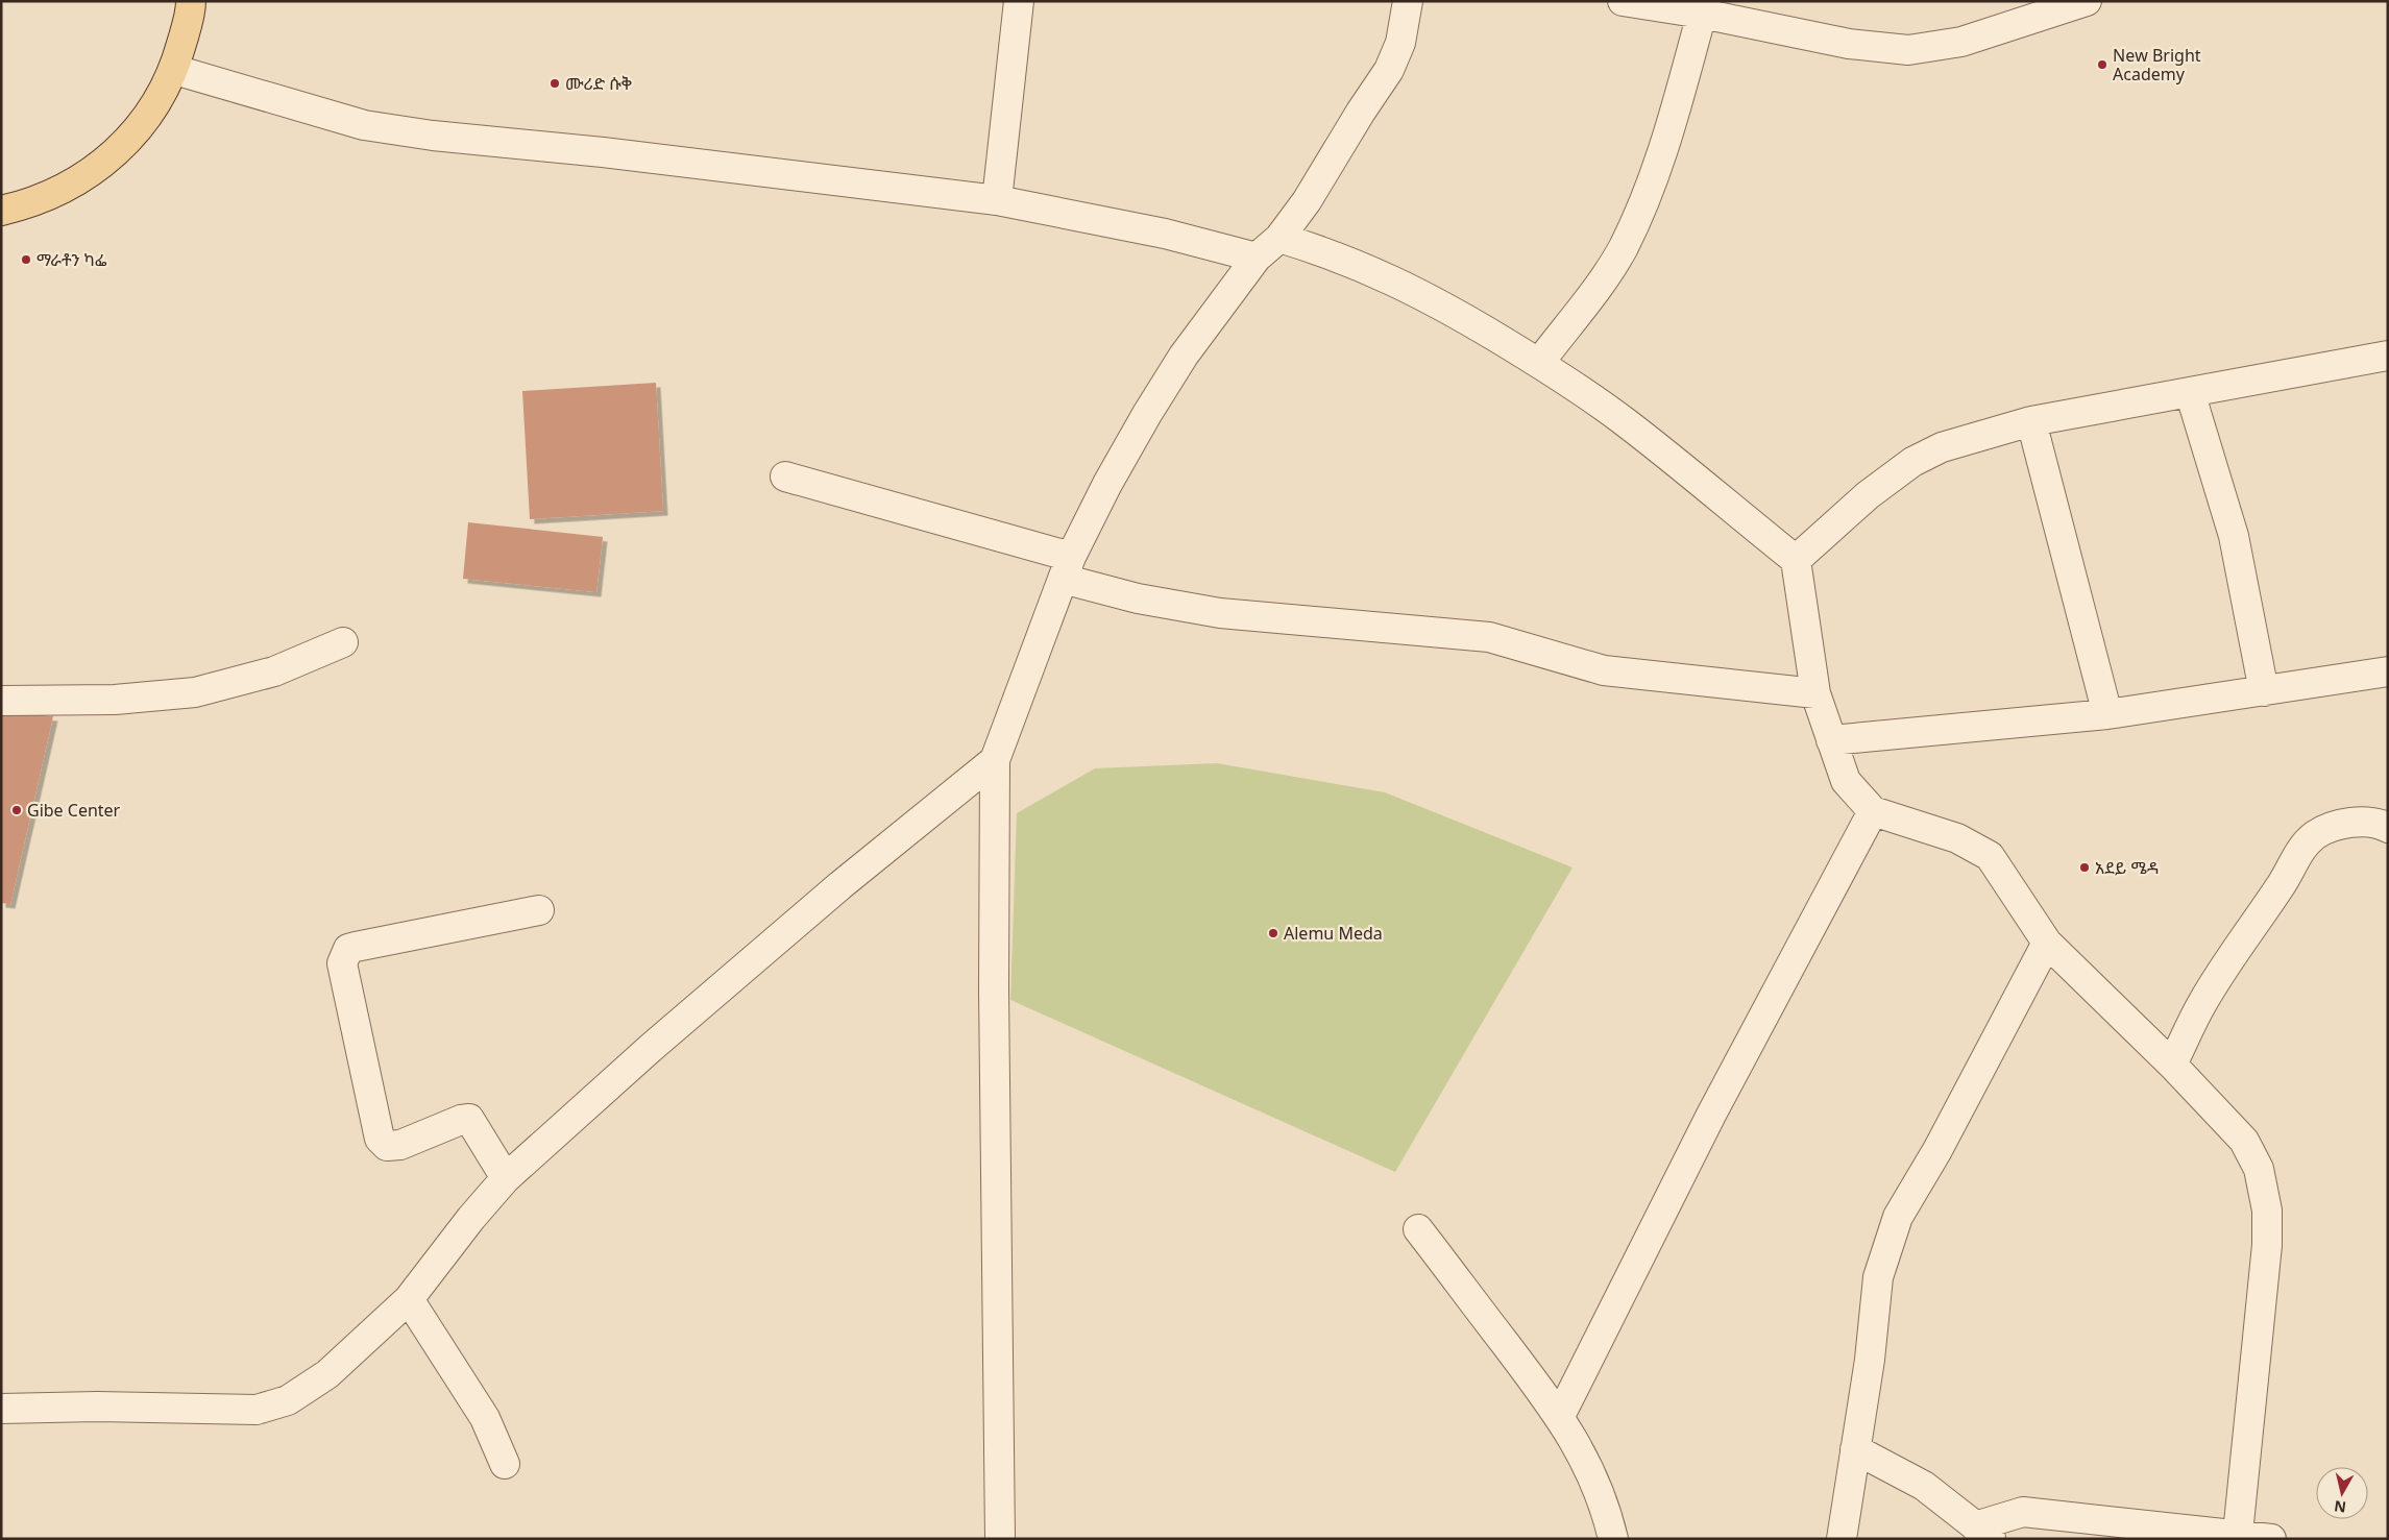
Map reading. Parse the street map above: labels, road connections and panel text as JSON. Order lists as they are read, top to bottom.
{
  "places": [
    "New Bright Academy",
    "ሙሪድ ሱቅ",
    "ማራቶን ካፌ",
    "Gibe Center",
    "አደይ ሜዳ",
    "Alemu Meda"
  ],
  "north": "bottom"
}
